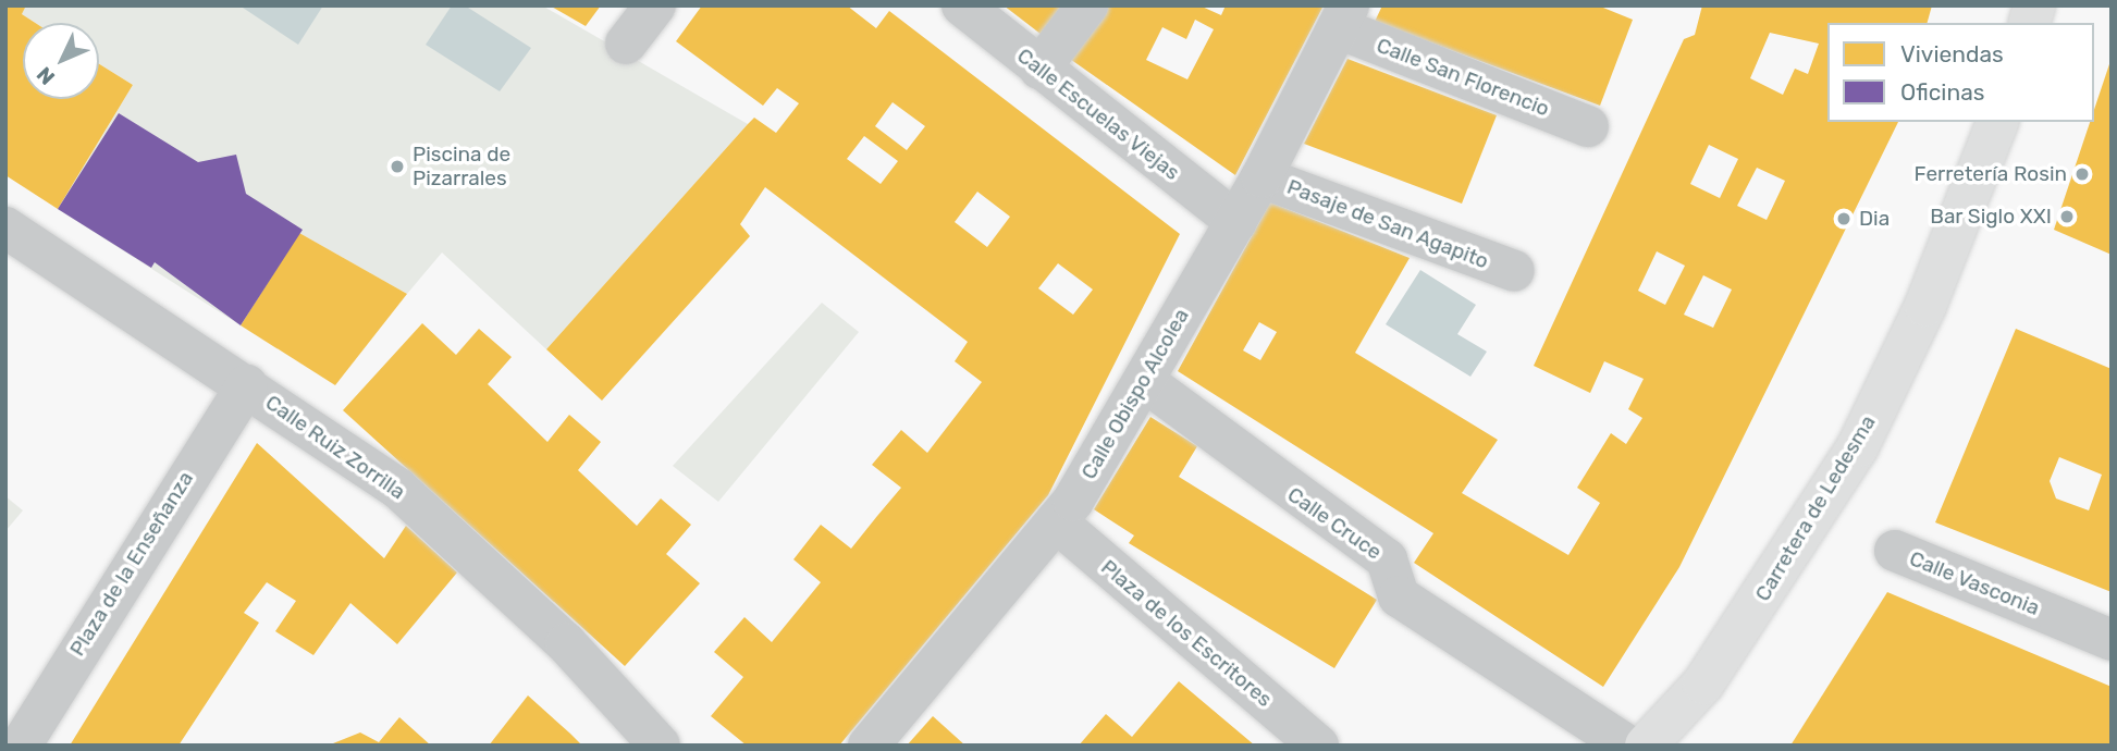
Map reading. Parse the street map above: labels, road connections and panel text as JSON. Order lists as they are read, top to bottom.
{
  "streets": {
    "highway": ["Carretera de Ledesma"],
    "street": [
      "Calle San Florencio",
      "Calle Escuelas Viejas",
      "Pasaje de San Agapito",
      "Calle Obispo Alcolea",
      "Calle Ruiz Zorrilla",
      "Calle Cruce",
      "Plaza de la Enseñanza",
      "Calle Vasconia",
      "Plaza de los Escritores"
    ]
  },
  "crossings": [
    ["Calle San Florencio", "Calle Obispo Alcolea"],
    ["Calle Escuelas Viejas", "Calle Obispo Alcolea"],
    ["Pasaje de San Agapito", "Calle Obispo Alcolea"],
    ["Calle Obispo Alcolea", "Calle Cruce"],
    ["Calle Obispo Alcolea", "Plaza de los Escritores"],
    ["Calle Ruiz Zorrilla", "Plaza de la Enseñanza"]
  ],
  "places": [
    "Piscina de Pizarrales",
    "Ferretería Rosin",
    "Bar Siglo XXI",
    "Dia"
  ],
  "legend": ["Viviendas", "Oficinas"],
  "north": "bottom left"
}
